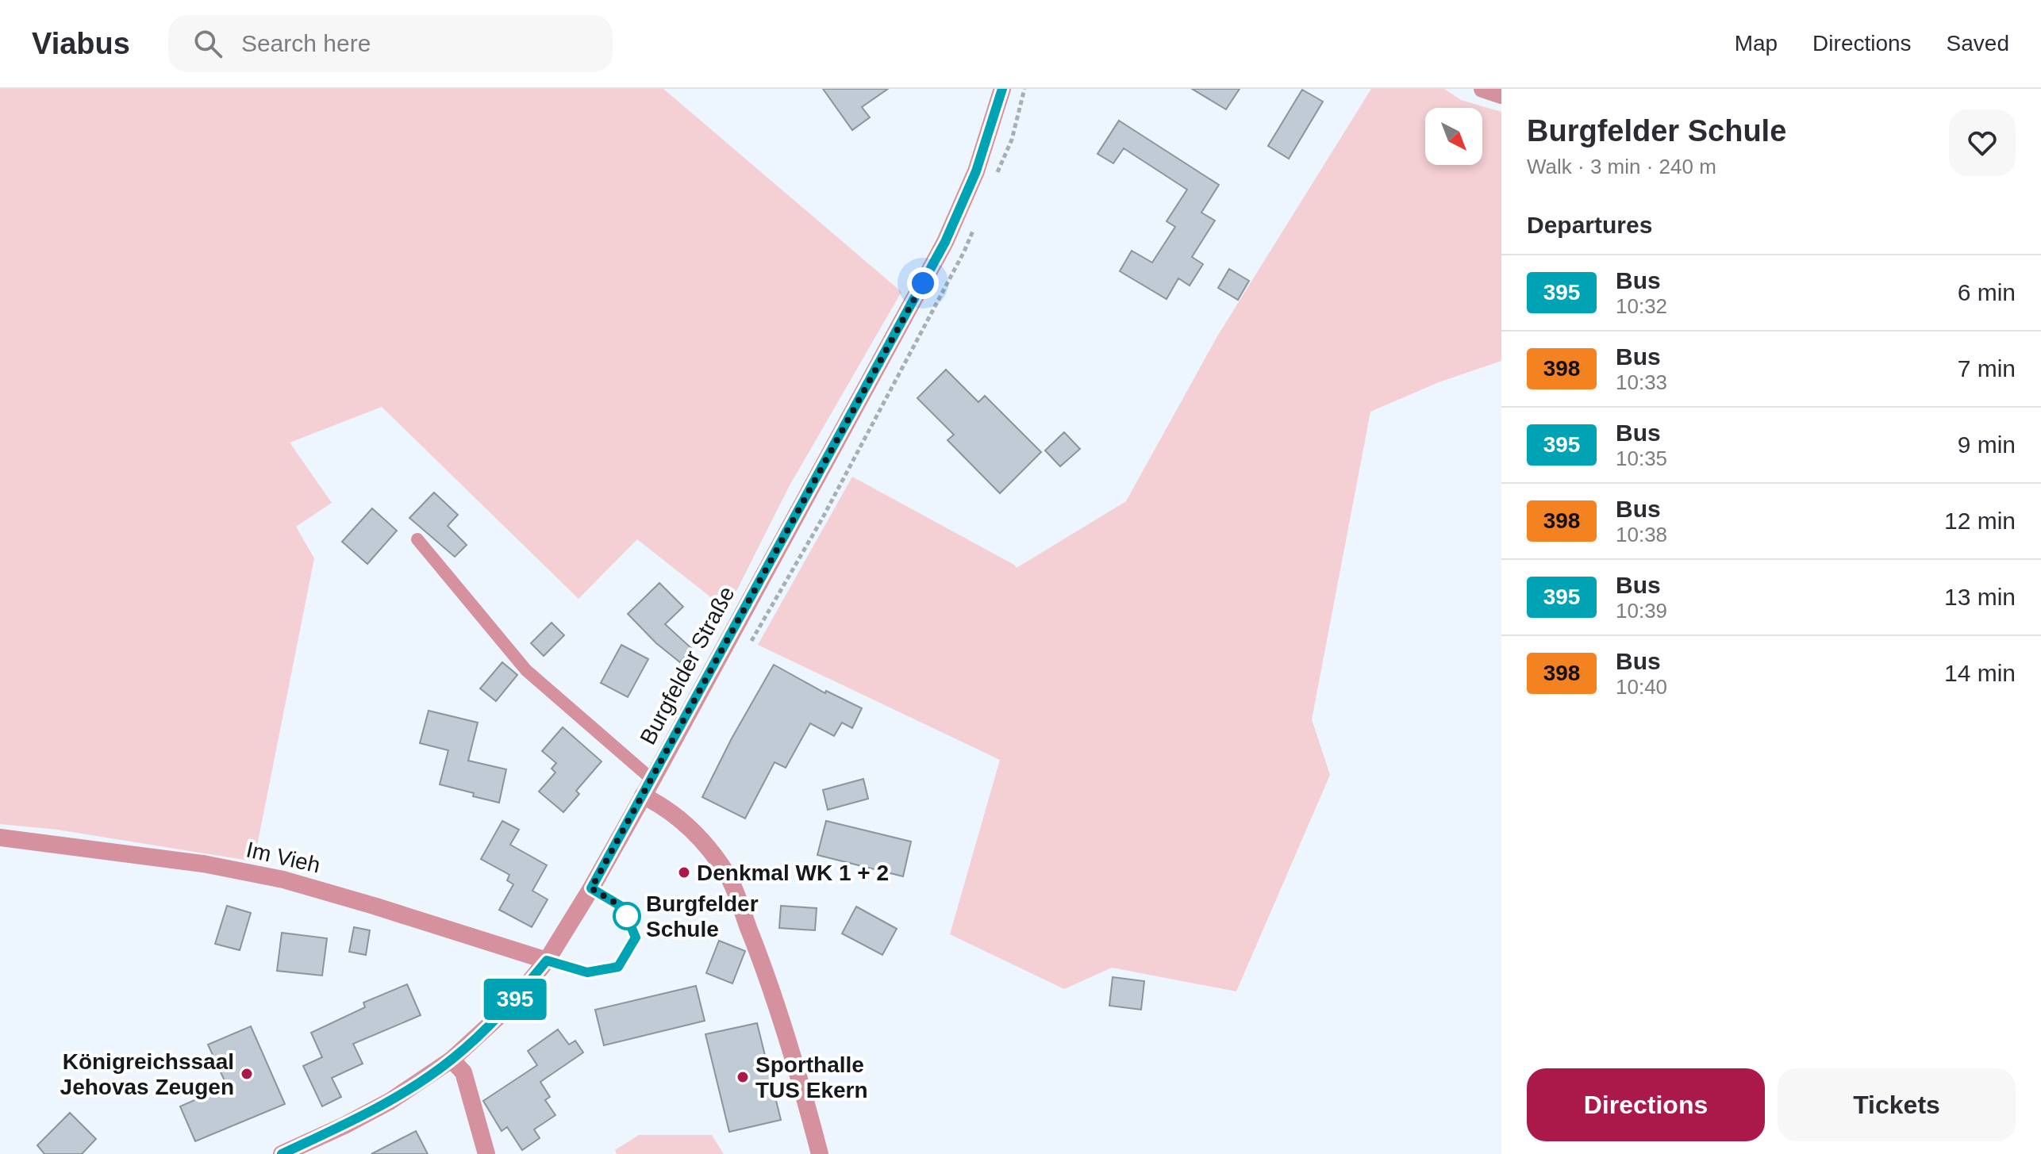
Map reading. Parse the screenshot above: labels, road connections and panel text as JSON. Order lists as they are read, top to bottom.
{
  "streets": {
    "street": ["Burgfelder Straße", "Im Vieh"]
  },
  "crossings": [
    ["Burgfelder Straße", "Im Vieh"]
  ],
  "places": [
    "Denkmal WK 1 + 2",
    "Burgfelder Schule",
    "Königreichssaal Jehovas Zeugen",
    "Sporthalle TUS Ekern"
  ],
  "lines": ["bus line 395"],
  "north": "bottom right",
  "page": {
    "header": "Viabus",
    "search": "Search here",
    "nav": ["Map", "Directions", "Saved"],
    "on_map": "395",
    "heading": [
      ["Burgfelder Schule", "Walk · 3 min · 240 m"],
      "Departures"
    ],
    "list": [
      {
        "mark": "395",
        "name": "Bus",
        "note": "10:32",
        "value": "6 min"
      },
      {
        "mark": "398",
        "name": "Bus",
        "note": "10:33",
        "value": "7 min"
      },
      {
        "mark": "395",
        "name": "Bus",
        "note": "10:35",
        "value": "9 min"
      },
      {
        "mark": "398",
        "name": "Bus",
        "note": "10:38",
        "value": "12 min"
      },
      {
        "mark": "395",
        "name": "Bus",
        "note": "10:39",
        "value": "13 min"
      },
      {
        "mark": "398",
        "name": "Bus",
        "note": "10:40",
        "value": "14 min"
      }
    ],
    "buttons": ["Directions", "Tickets"]
  }
}
